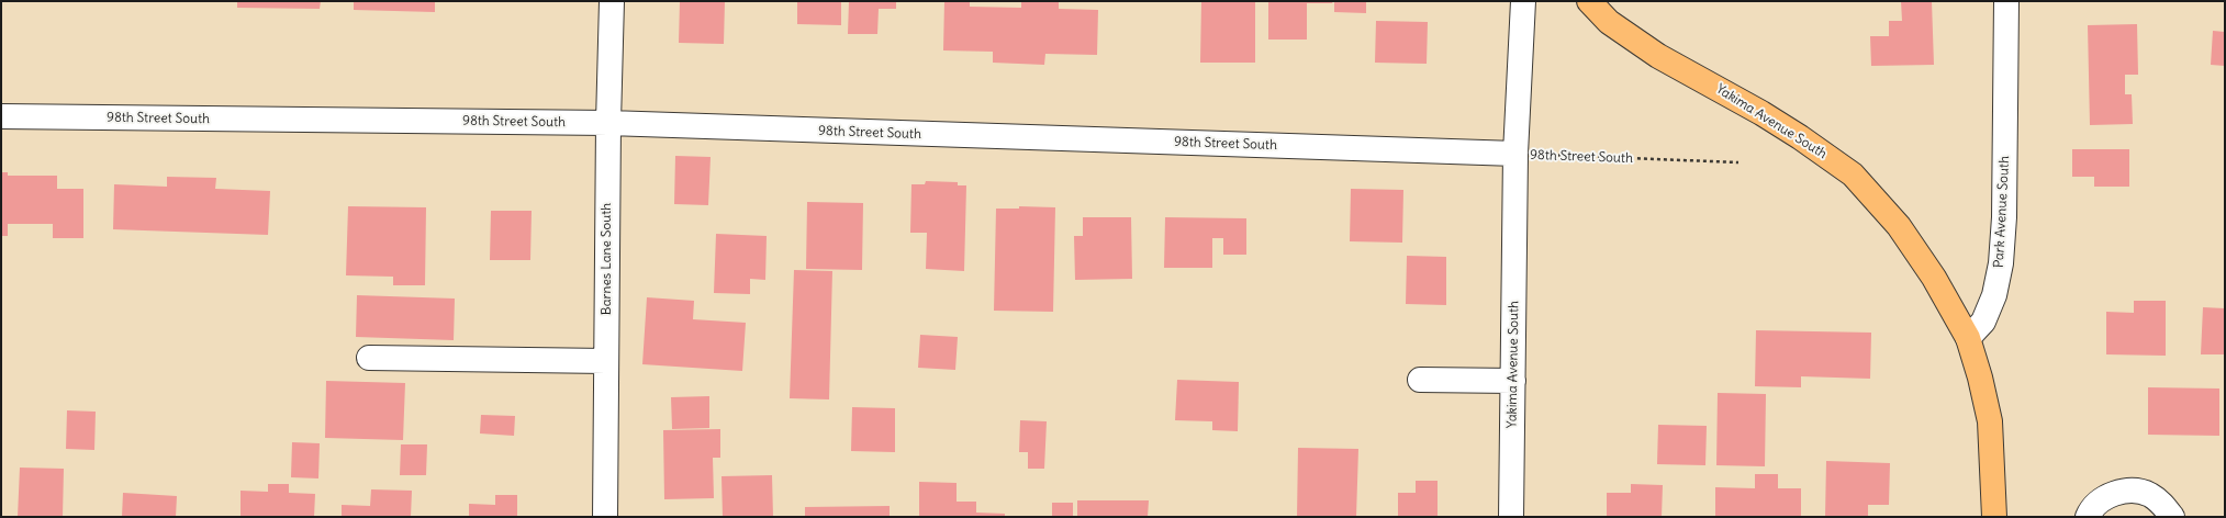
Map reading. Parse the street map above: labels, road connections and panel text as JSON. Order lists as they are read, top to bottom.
{
  "streets": {
    "main road": ["Yakima Avenue South"],
    "street": ["98th Street South", "Park Avenue South", "Barnes Lane South"]
  },
  "crossings": [
    ["98th Street South", "Yakima Avenue South"],
    ["98th Street South", "Barnes Lane South"],
    ["Yakima Avenue South", "Park Avenue South"]
  ]
}
